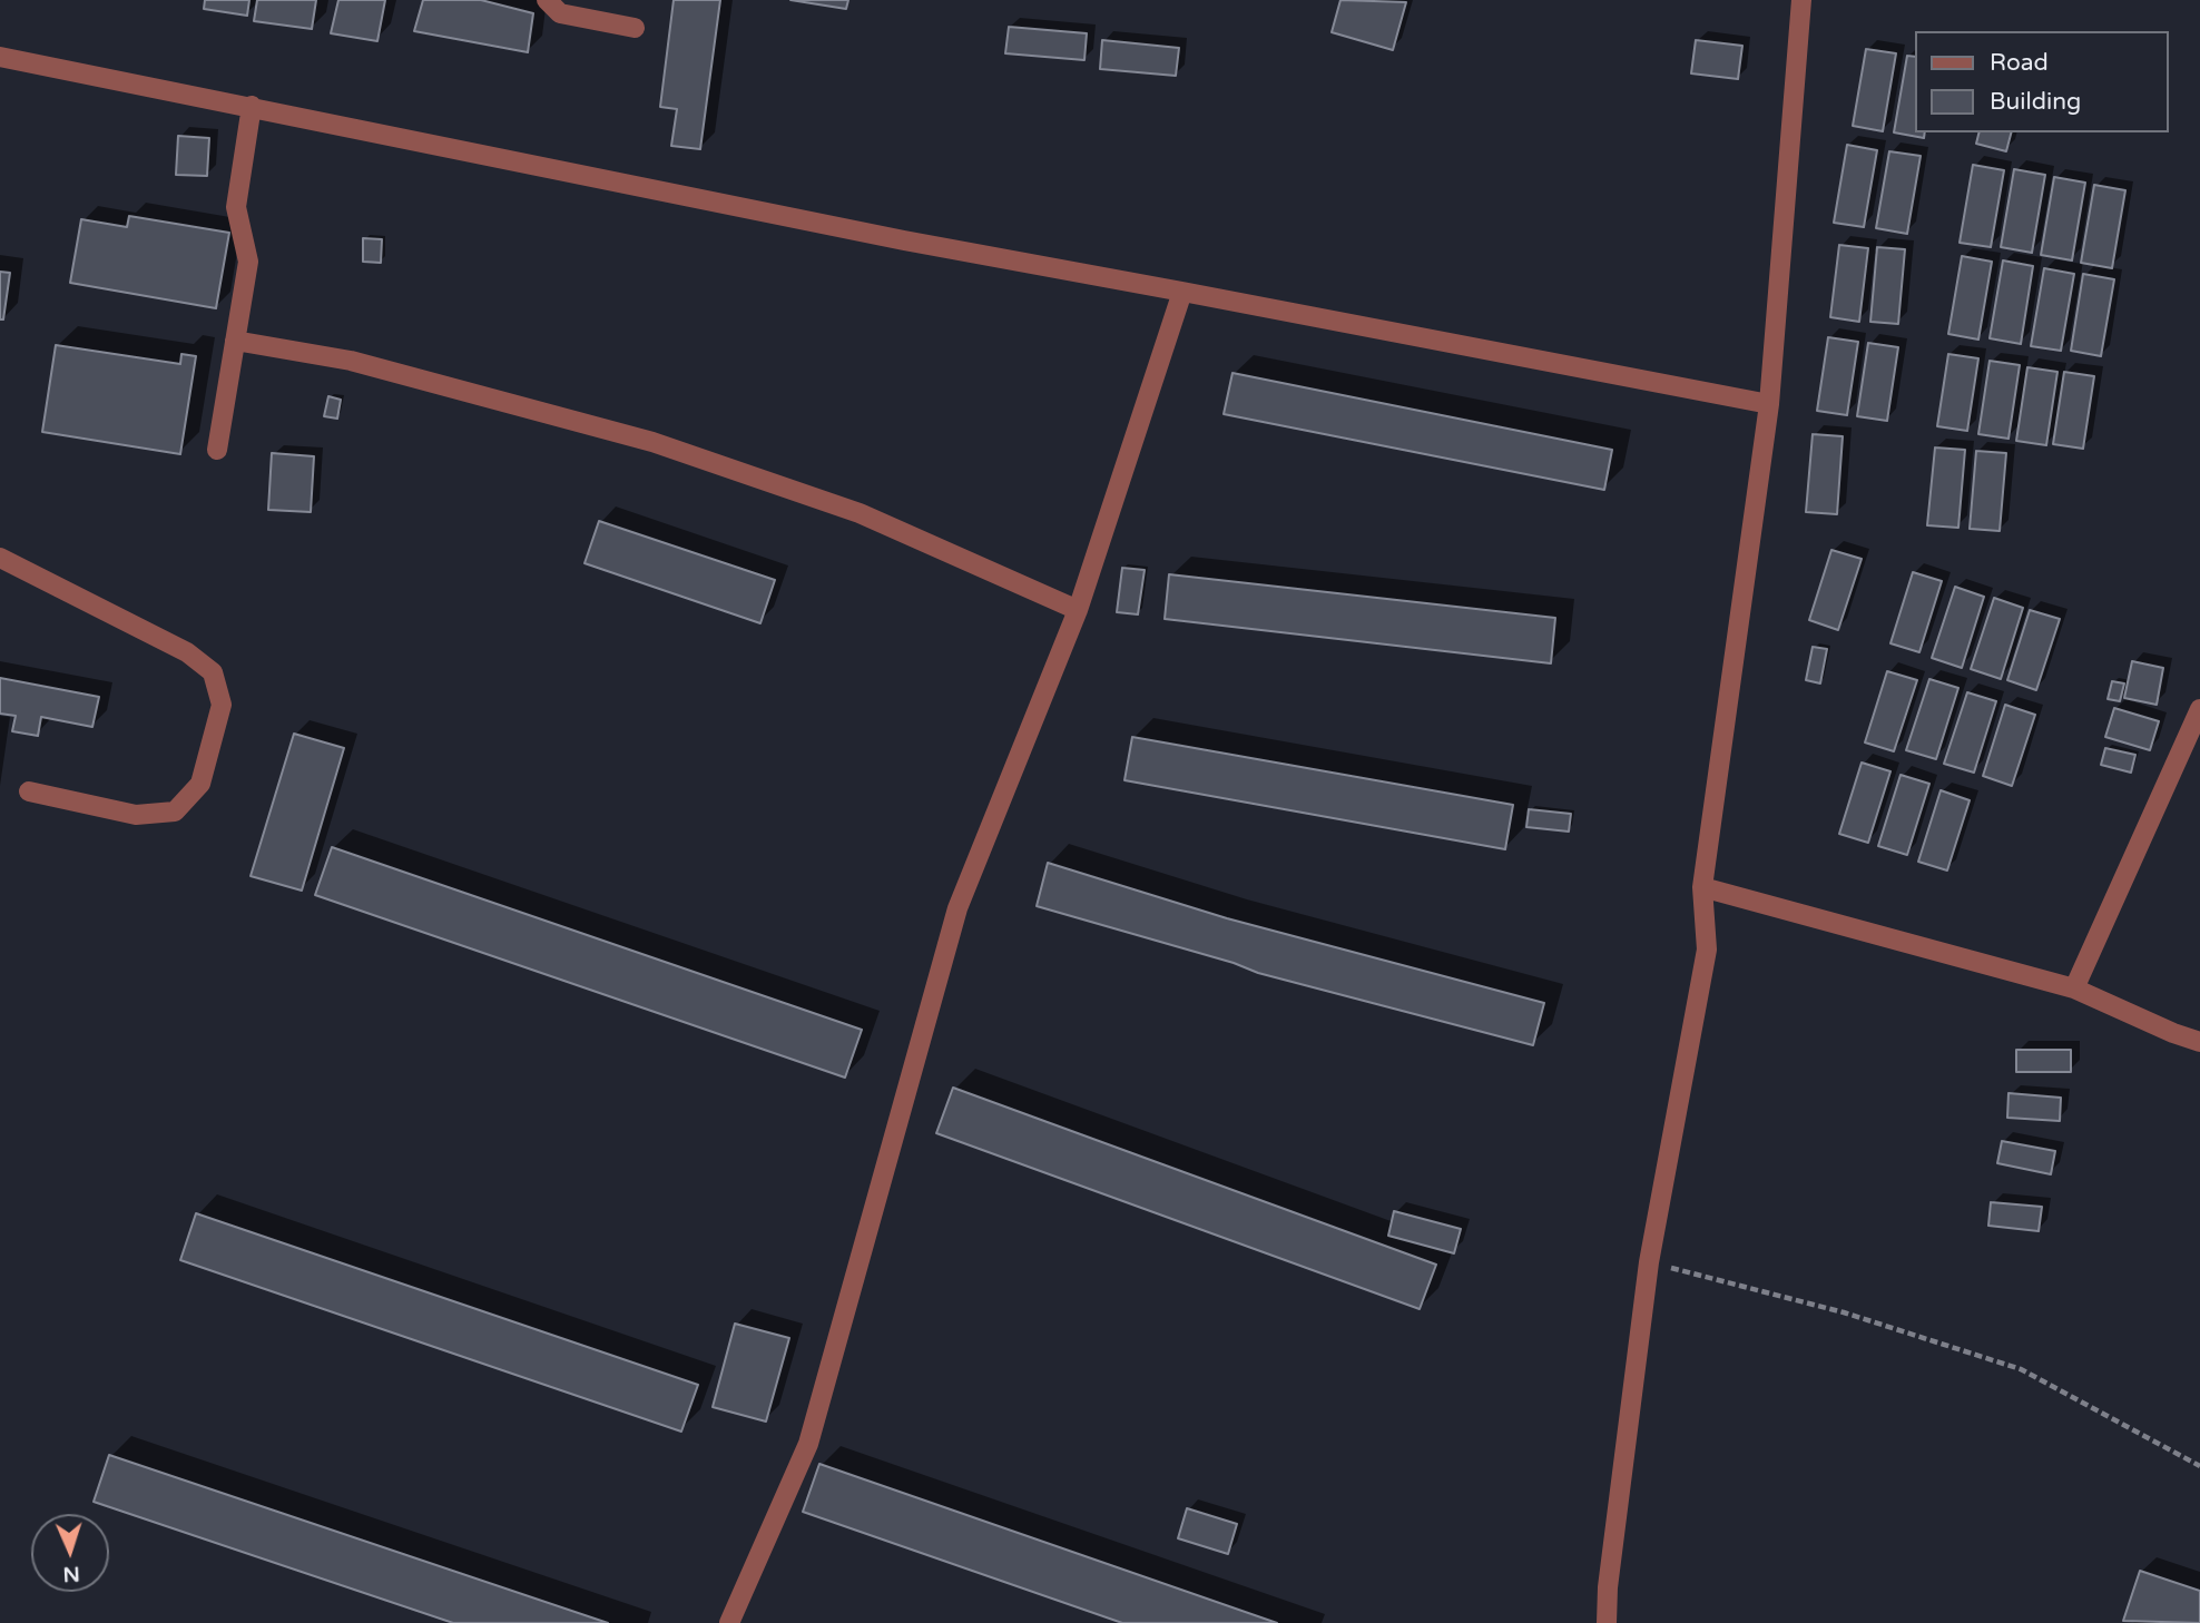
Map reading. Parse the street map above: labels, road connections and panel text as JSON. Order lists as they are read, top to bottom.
{
  "legend": ["Road", "Building"],
  "north": "bottom"
}
